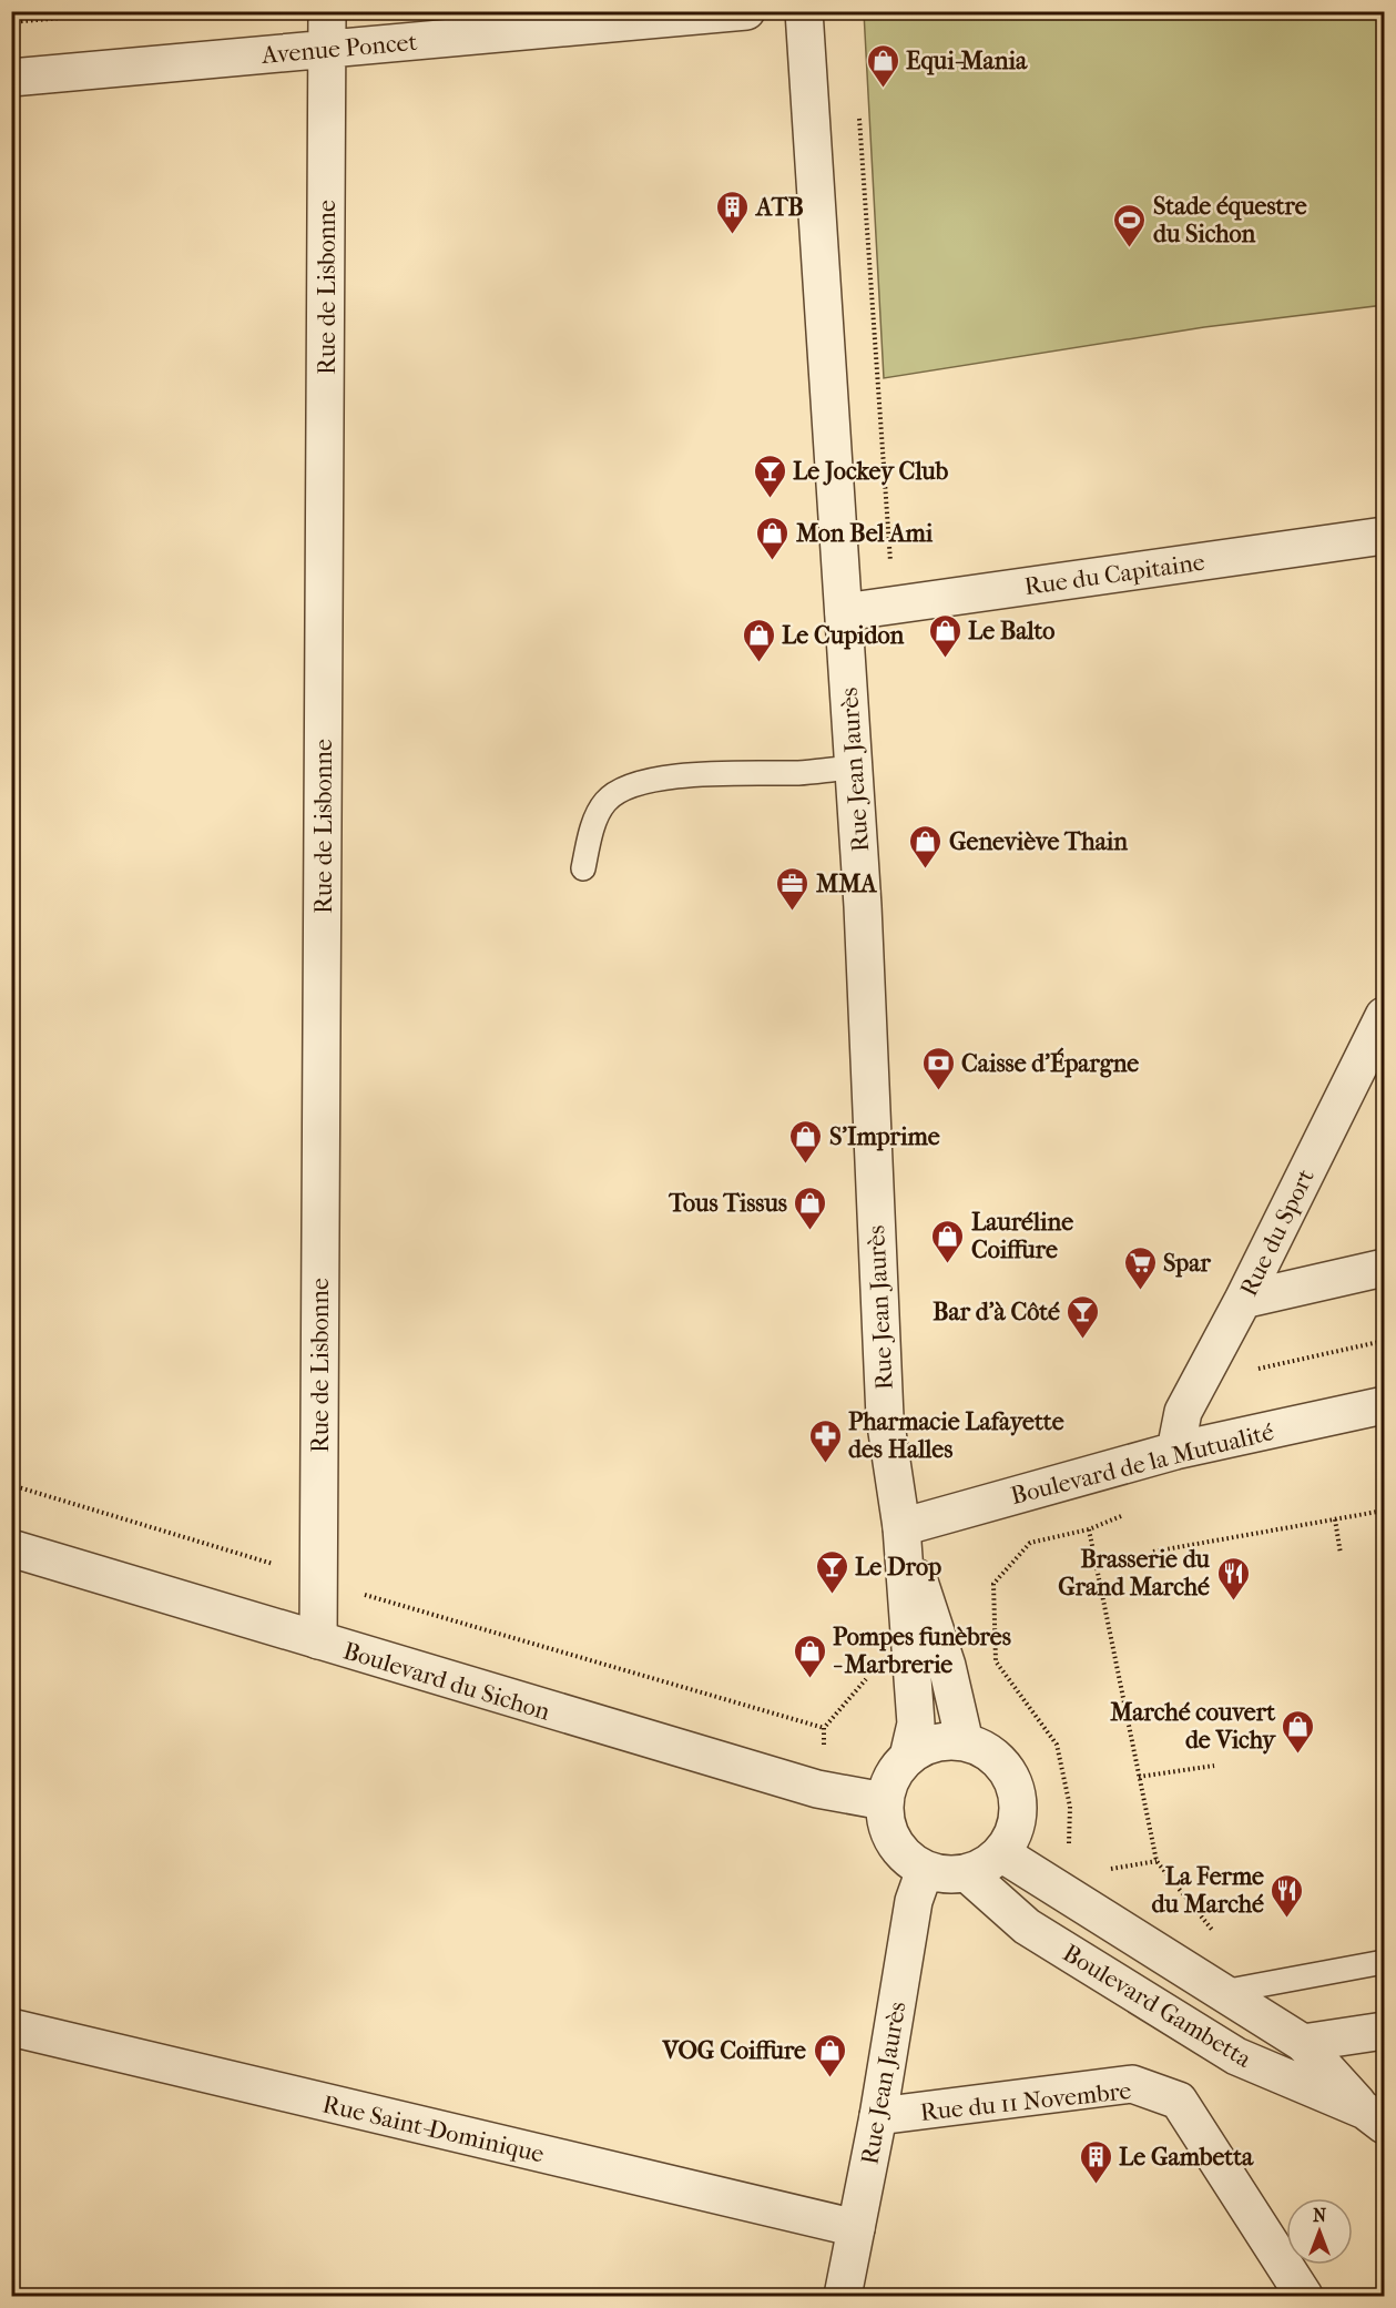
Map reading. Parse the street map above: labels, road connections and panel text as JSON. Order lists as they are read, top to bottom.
{
  "streets": {
    "street": [
      "Avenue Poncet",
      "Rue de Lisbonne",
      "Rue du Capitaine",
      "Rue Jean Jaurès",
      "Rue du Sport",
      "Boulevard de la Mutualité",
      "Boulevard du Sichon",
      "Boulevard Gambetta",
      "Rue du 11 Novembre",
      "Rue Saint-Dominique"
    ]
  },
  "crossings": [
    ["Avenue Poncet", "Rue de Lisbonne"],
    ["Rue de Lisbonne", "Boulevard du Sichon"],
    ["Rue du Capitaine", "Rue Jean Jaurès"],
    ["Rue Jean Jaurès", "Boulevard de la Mutualité"],
    ["Rue Jean Jaurès", "Boulevard du Sichon"],
    ["Rue Jean Jaurès", "Boulevard Gambetta"],
    ["Rue Jean Jaurès", "Rue du 11 Novembre"],
    ["Rue Jean Jaurès", "Rue Saint-Dominique"],
    ["Rue du Sport", "Boulevard de la Mutualité"],
    ["Boulevard du Sichon", "Boulevard Gambetta"]
  ],
  "places": {
    "shop": [
      "Equi-Mania",
      "Mon Bel Ami",
      "Le Balto",
      "Le Cupidon",
      "Geneviève Thain",
      "S'Imprime",
      "Tous Tissus",
      "Lauréline Coiffure",
      "Pompes funèbres - Marbrerie",
      "Marché couvert de Vichy",
      "VOG Coiffure"
    ],
    "building": ["ATB", "Le Gambetta"],
    "sports": ["Stade équestre du Sichon"],
    "bar": ["Le Jockey Club", "Bar d'à Côté", "Le Drop"],
    "office": ["MMA"],
    "bank": ["Caisse d'Épargne"],
    "supermarket": ["Spar"],
    "pharmacy": ["Pharmacie Lafayette des Halles"],
    "restaurant": ["Brasserie du Grand Marché", "La Ferme du Marché"]
  },
  "north": "top"
}
